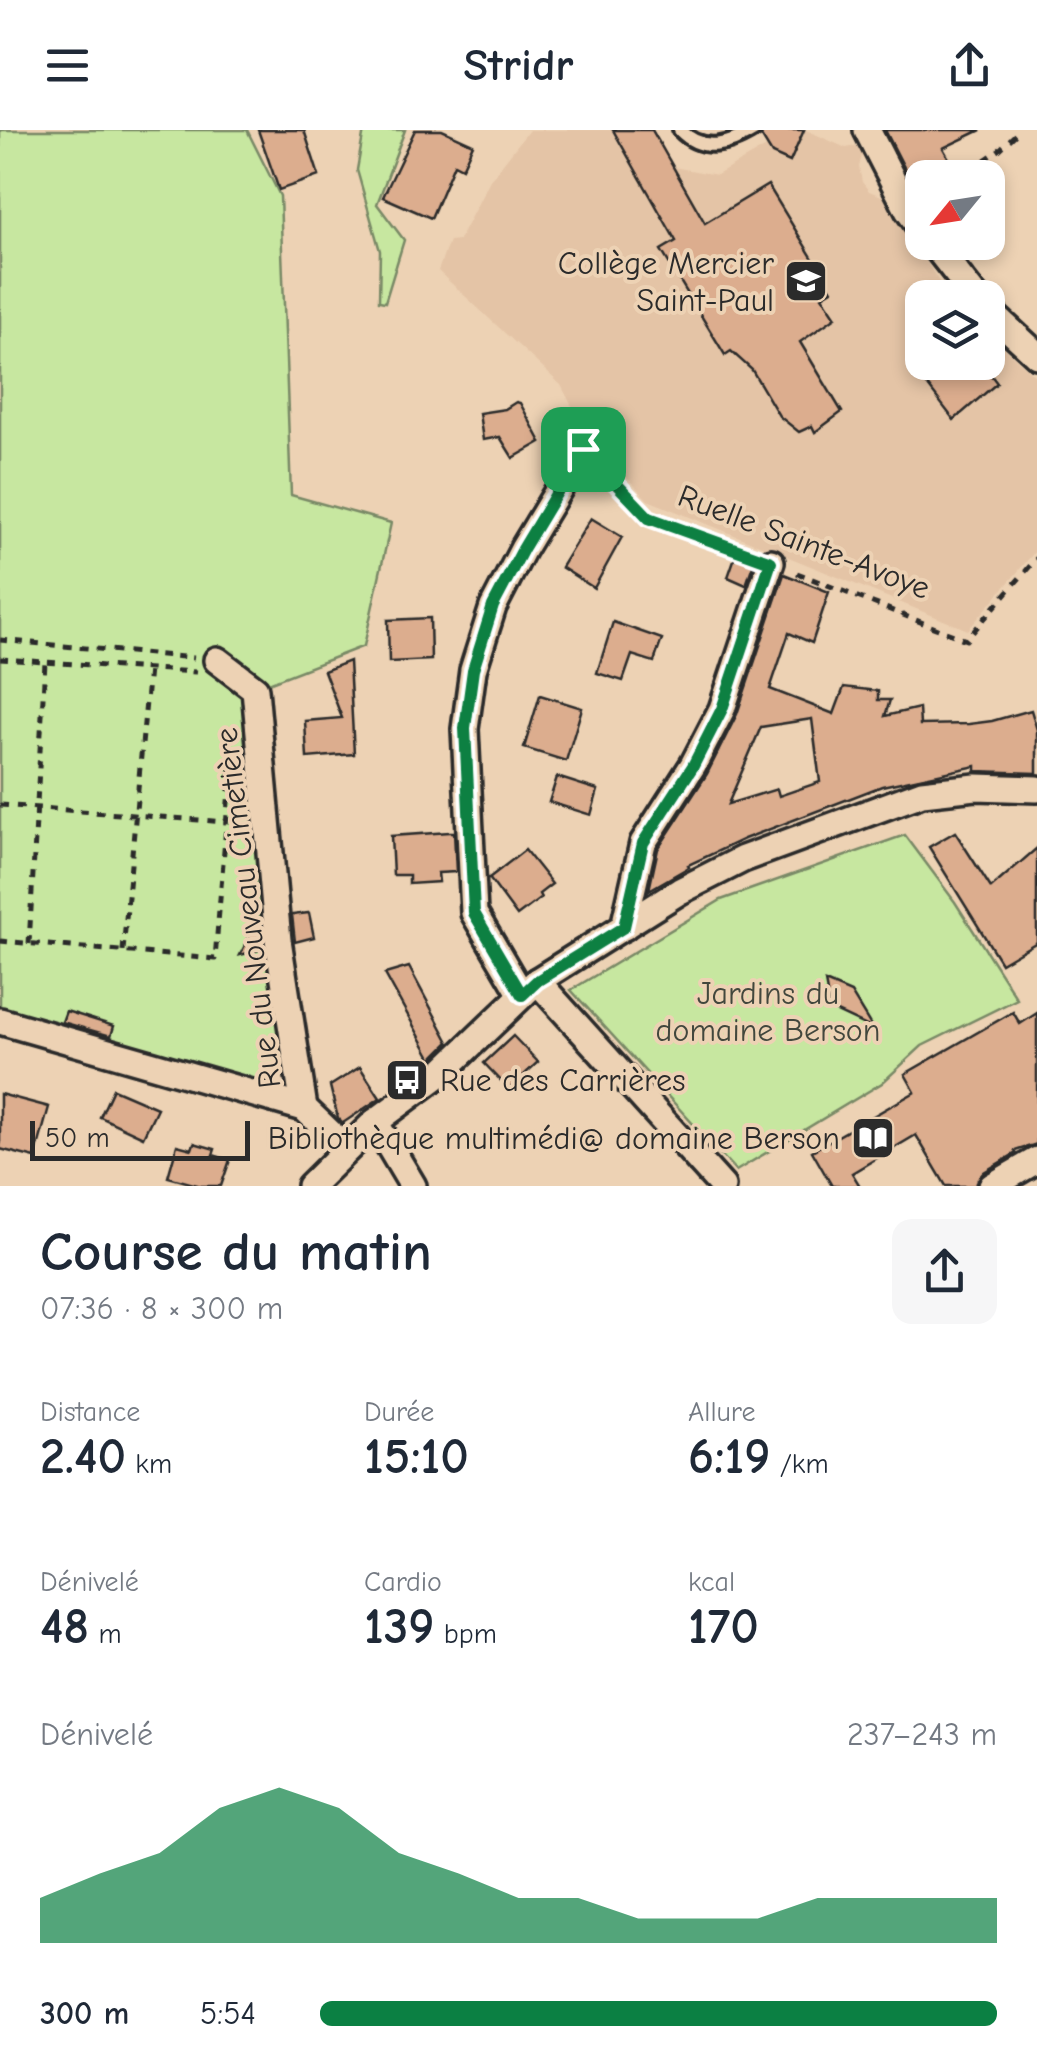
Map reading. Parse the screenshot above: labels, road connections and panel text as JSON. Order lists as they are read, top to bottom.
{
  "streets": {
    "street": ["Rue du Nouveau Cimetière"],
    "path": ["Ruelle Sainte-Avoye"]
  },
  "parks": ["Jardins du domaine Berson"],
  "places": {
    "school or university": ["Collège Mercier Saint-Paul"],
    "bus stop": ["Rue des Carrières"],
    "library": ["Bibliothèque multimédi@ domaine Berson"]
  },
  "scale_bar": "50 m",
  "north": "bottom left",
  "page": {
    "header": "Stridr",
    "scale": "50 m",
    "heading": ["Course du matin", "07:36 · 8 × 300 m"],
    "stats": [
      ["Distance", "2.40 km"],
      ["Durée", "15:10"],
      ["Allure", "6:19 /km"],
      ["Dénivelé", "48 m"],
      ["Cardio", "139 bpm"],
      ["kcal", "170"]
    ],
    "chart": ["Dénivelé", "237–243 m"],
    "list": [
      {
        "name": "300 m",
        "note": "5:54"
      }
    ]
  }
}
